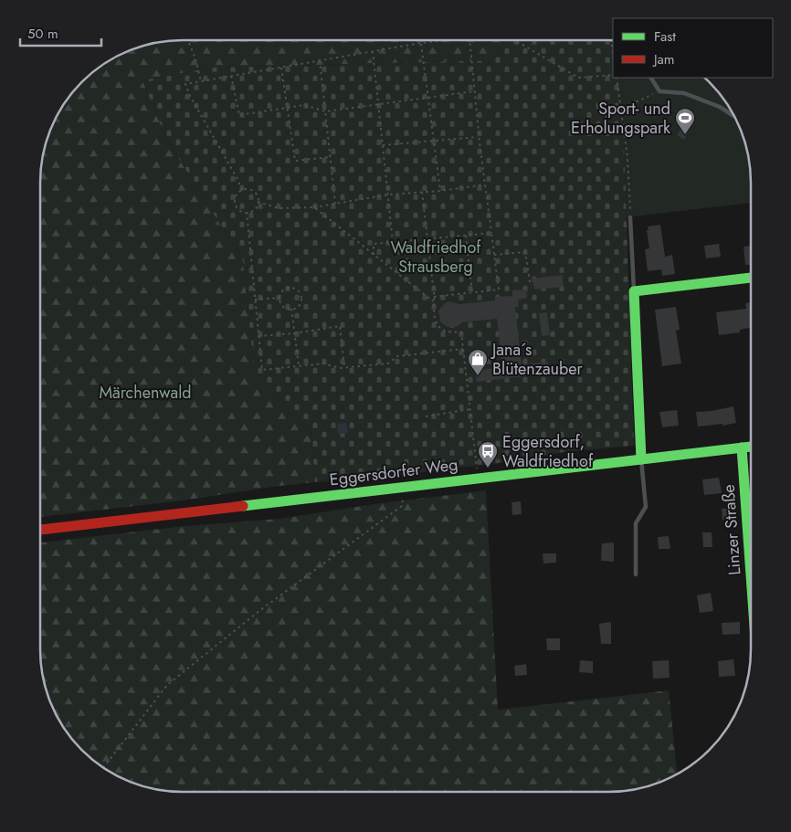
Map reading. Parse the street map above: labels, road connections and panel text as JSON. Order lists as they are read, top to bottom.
{
  "streets": {
    "main road": ["Eggersdorfer Weg", "Linzer Straße"]
  },
  "crossings": [
    ["Eggersdorfer Weg", "Linzer Straße"]
  ],
  "parks": ["Waldfriedhof Strausberg", "Märchenwald"],
  "places": {
    "sports": ["Sport- und Erholungspark"],
    "shop": ["Jana´s Blütenzauber"],
    "bus stop": ["Eggersdorf, Waldfriedhof"]
  },
  "legend": ["Fast", "Jam"],
  "scale_bar": "50 m"
}
